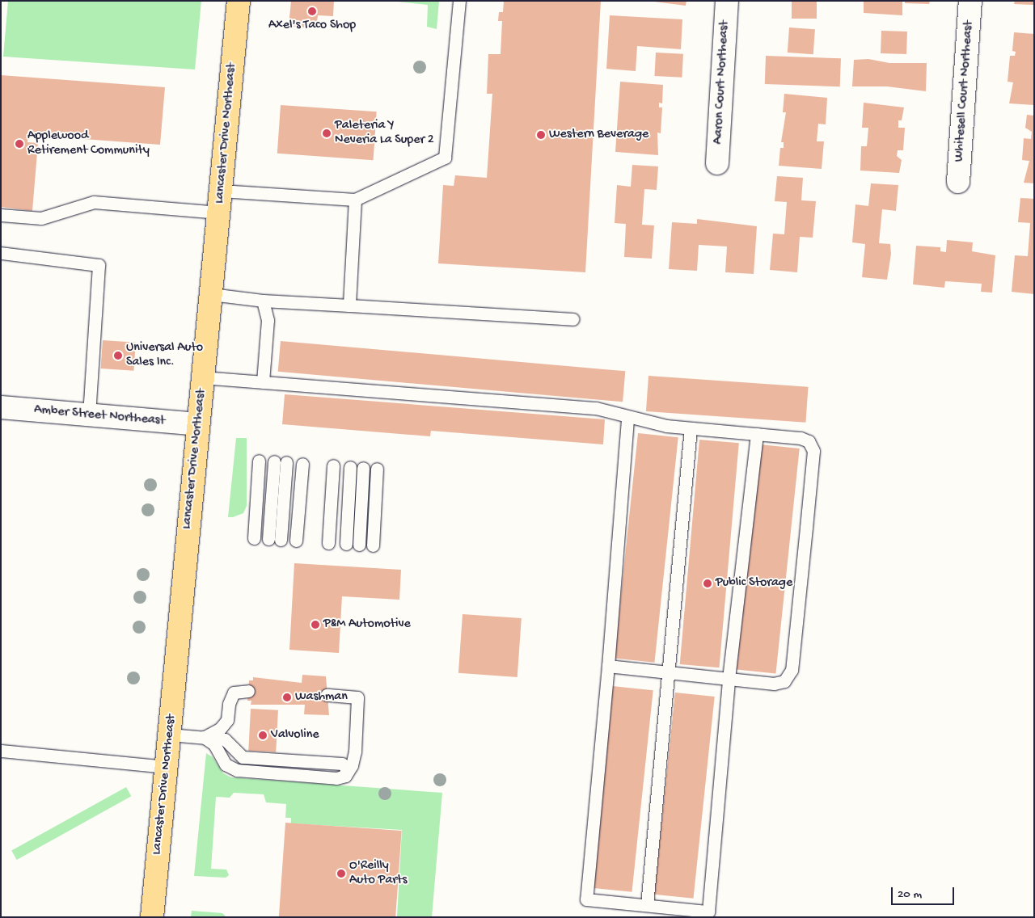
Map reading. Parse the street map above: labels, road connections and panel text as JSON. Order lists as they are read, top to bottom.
{
  "streets": {
    "main road": ["Lancaster Drive Northeast"],
    "street": ["Aaron Court Northeast", "Whitesell Court Northeast", "Amber Street Northeast"]
  },
  "crossings": [
    ["Lancaster Drive Northeast", "Amber Street Northeast"]
  ],
  "places": [
    "Axel's Taco Shop",
    "Paleteria Y Neveria La Super 2",
    "Western Beverage",
    "Applewood Retirement Community",
    "Universal Auto Sales Inc.",
    "Public Storage",
    "P&M Automotive",
    "Washman",
    "Valvoline",
    "O'Reilly Auto Parts"
  ],
  "scale_bar": "20 m"
}
